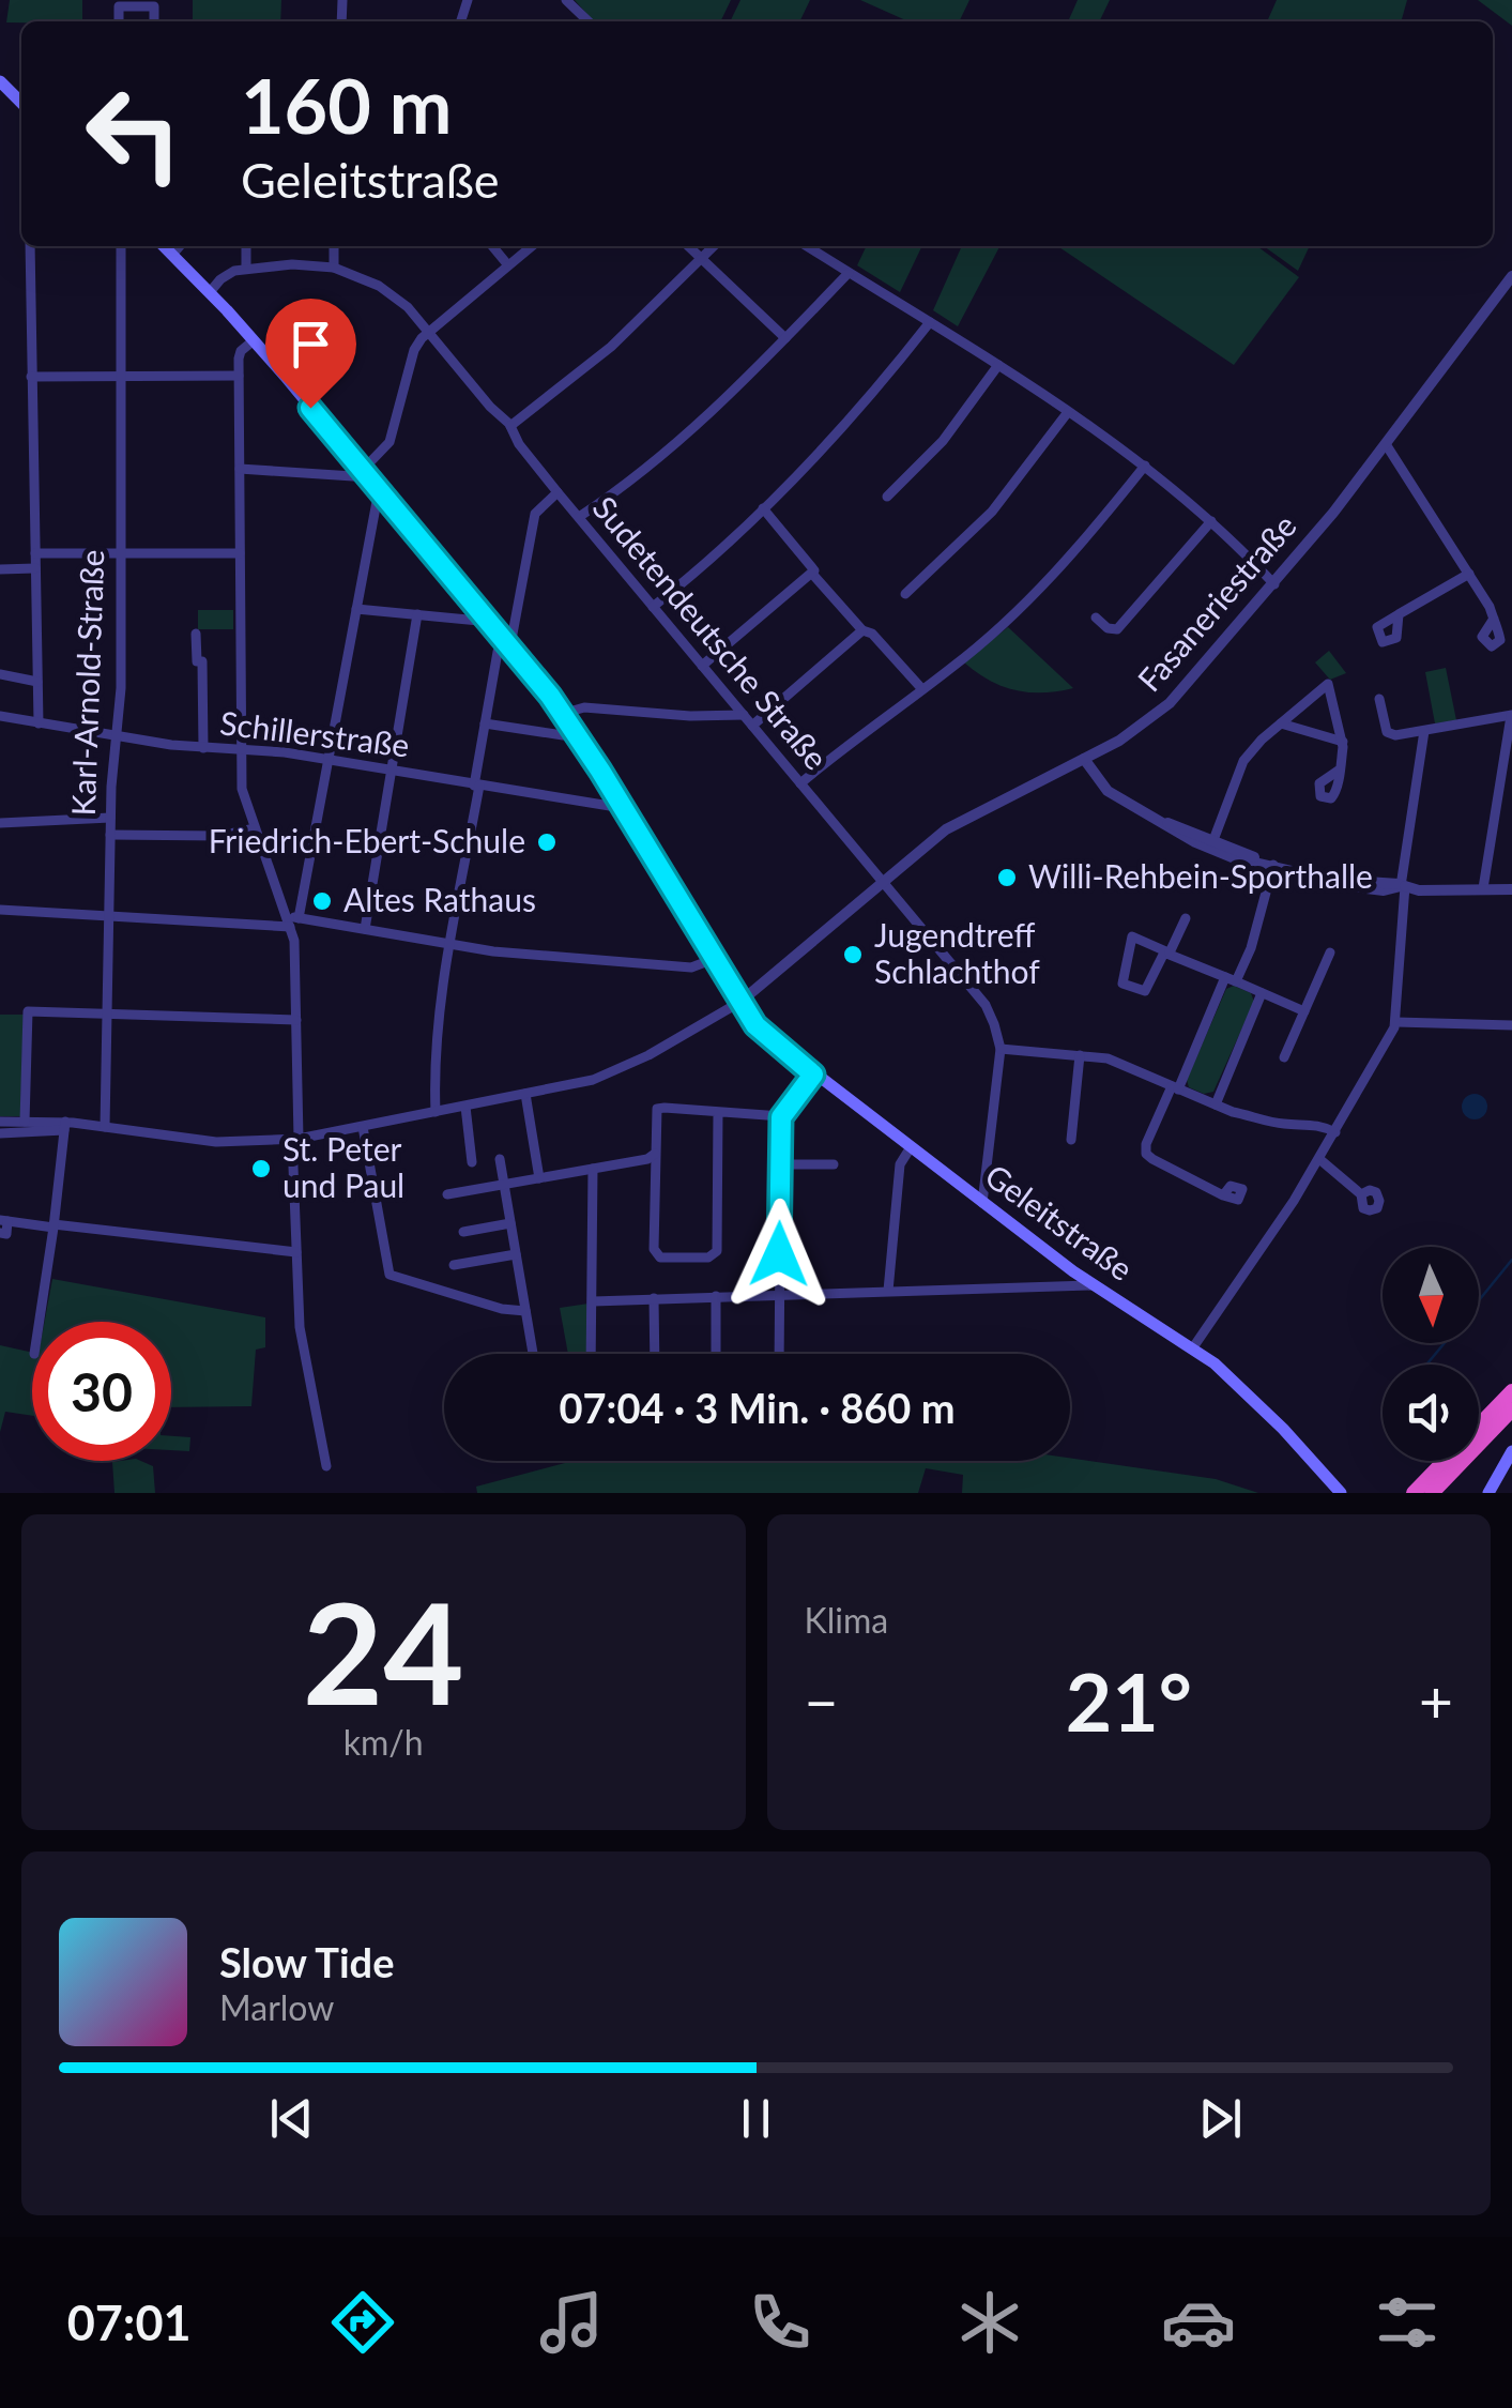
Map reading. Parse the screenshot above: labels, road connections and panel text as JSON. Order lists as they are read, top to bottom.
{
  "streets": {
    "main road": ["Geleitstraße"],
    "street": [
      "Fasaneriestraße",
      "Sudetendeutsche Straße",
      "Karl-Arnold-Straße",
      "Schillerstraße"
    ]
  },
  "crossings": [
    ["Fasaneriestraße", "Sudetendeutsche Straße"],
    ["Fasaneriestraße", "Geleitstraße"],
    ["Sudetendeutsche Straße", "Geleitstraße"],
    ["Karl-Arnold-Straße", "Schillerstraße"],
    ["Schillerstraße", "Geleitstraße"]
  ],
  "places": [
    "Friedrich-Ebert-Schule",
    "Willi-Rehbein-Sporthalle",
    "Altes Rathaus",
    "Jugendtreff Schlachthof",
    "St. Peter und Paul"
  ],
  "north": "bottom",
  "page": {
    "turn": ["160 m", "Geleitstraße"],
    "limit": "30",
    "trip": "07:04 · 3 Min. · 860 m",
    "tile": [
      ["24", "km/h"],
      "Klima"
    ],
    "heat": ["−", "21°", "+"],
    "song": ["Slow Tide", "Marlow"],
    "tabs": "07:01"
  }
}
